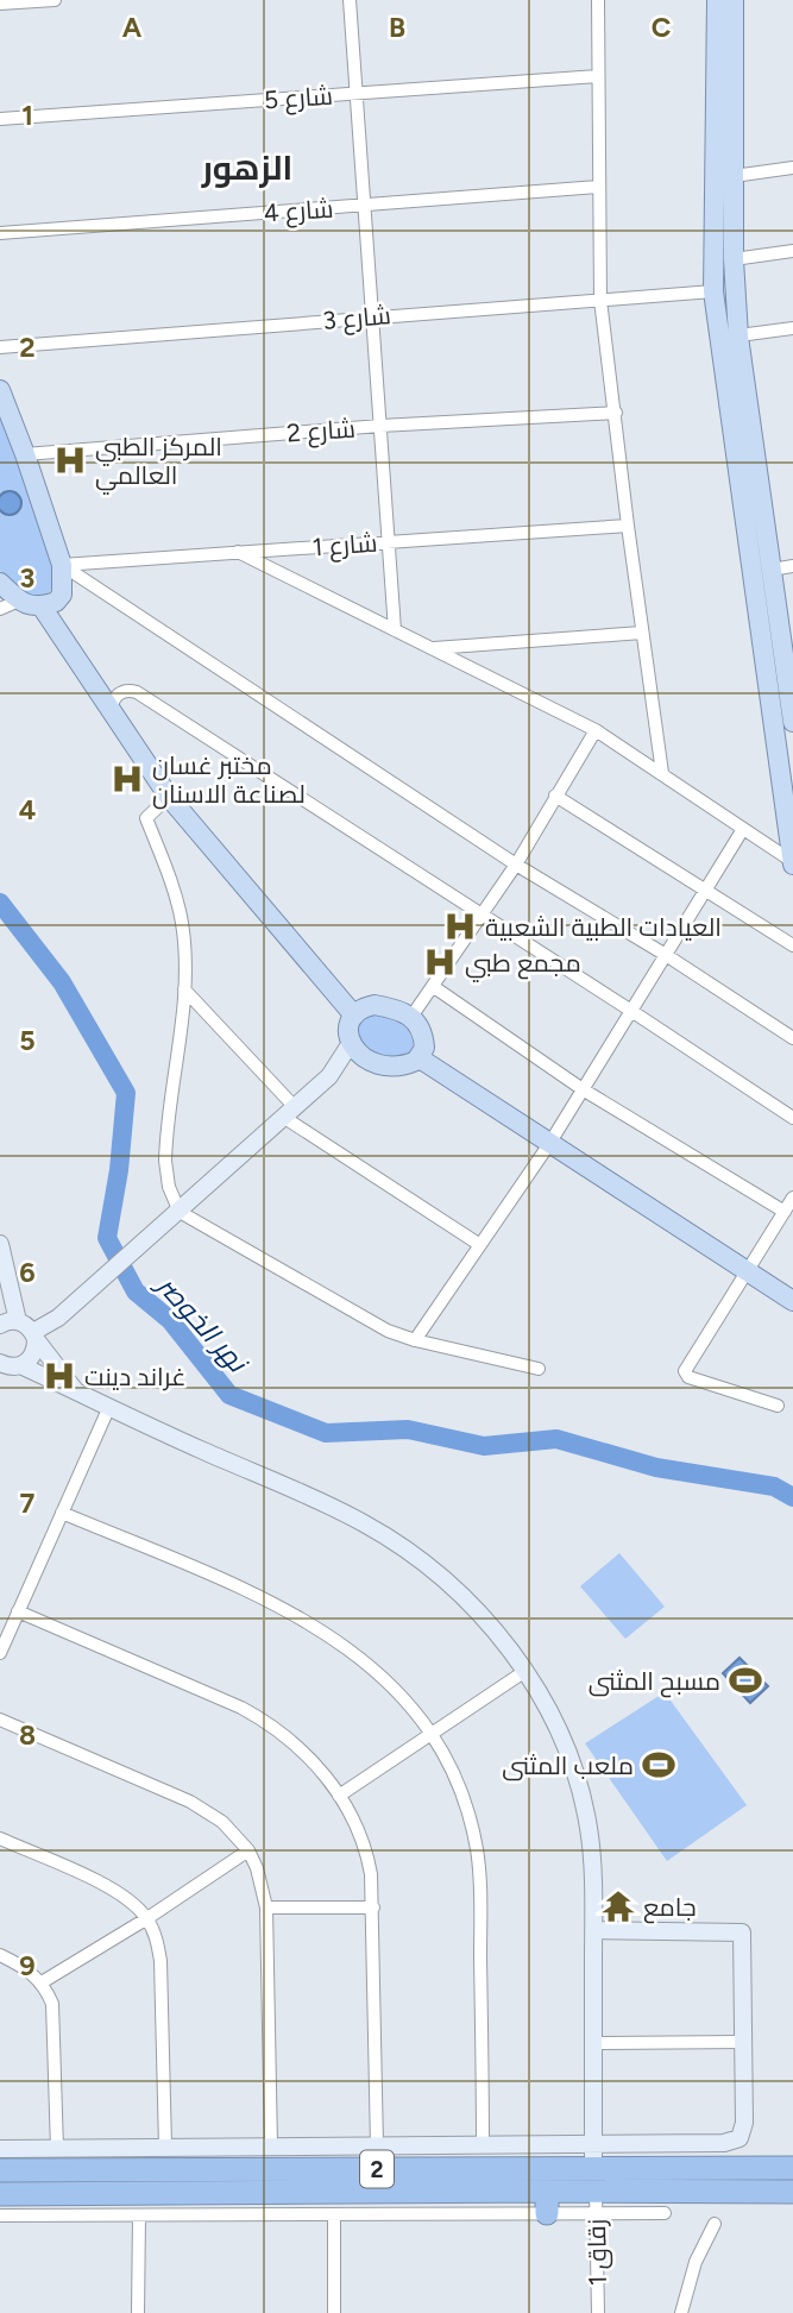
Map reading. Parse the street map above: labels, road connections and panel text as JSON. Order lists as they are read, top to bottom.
{
  "streets": {
    "highway": ["2"],
    "street": [
      "شارع 5",
      "شارع 4",
      "شارع 3",
      "شارع 2",
      "شارع 1",
      "زقاق 1"
    ]
  },
  "crossings": [
    ["2", "زقاق 1"]
  ],
  "districts": ["الزهور"],
  "water": ["نهر الخوصر"],
  "places": {
    "hospital": [
      "المركز الطبي العالمي",
      "مختبر غسان لصناعة الاسنان",
      "العيادات الطبية الشعبية",
      "مجمع طبي",
      "غراند دينت"
    ],
    "sports": ["مسبح المثنى", "ملعب المثنى"],
    "temple": ["جامع"]
  },
  "grid": {
    "columns": ["A", "B", "C"],
    "rows": [
      "1",
      "2",
      "3",
      "4",
      "5",
      "6",
      "7",
      "8",
      "9"
    ]
  }
}
